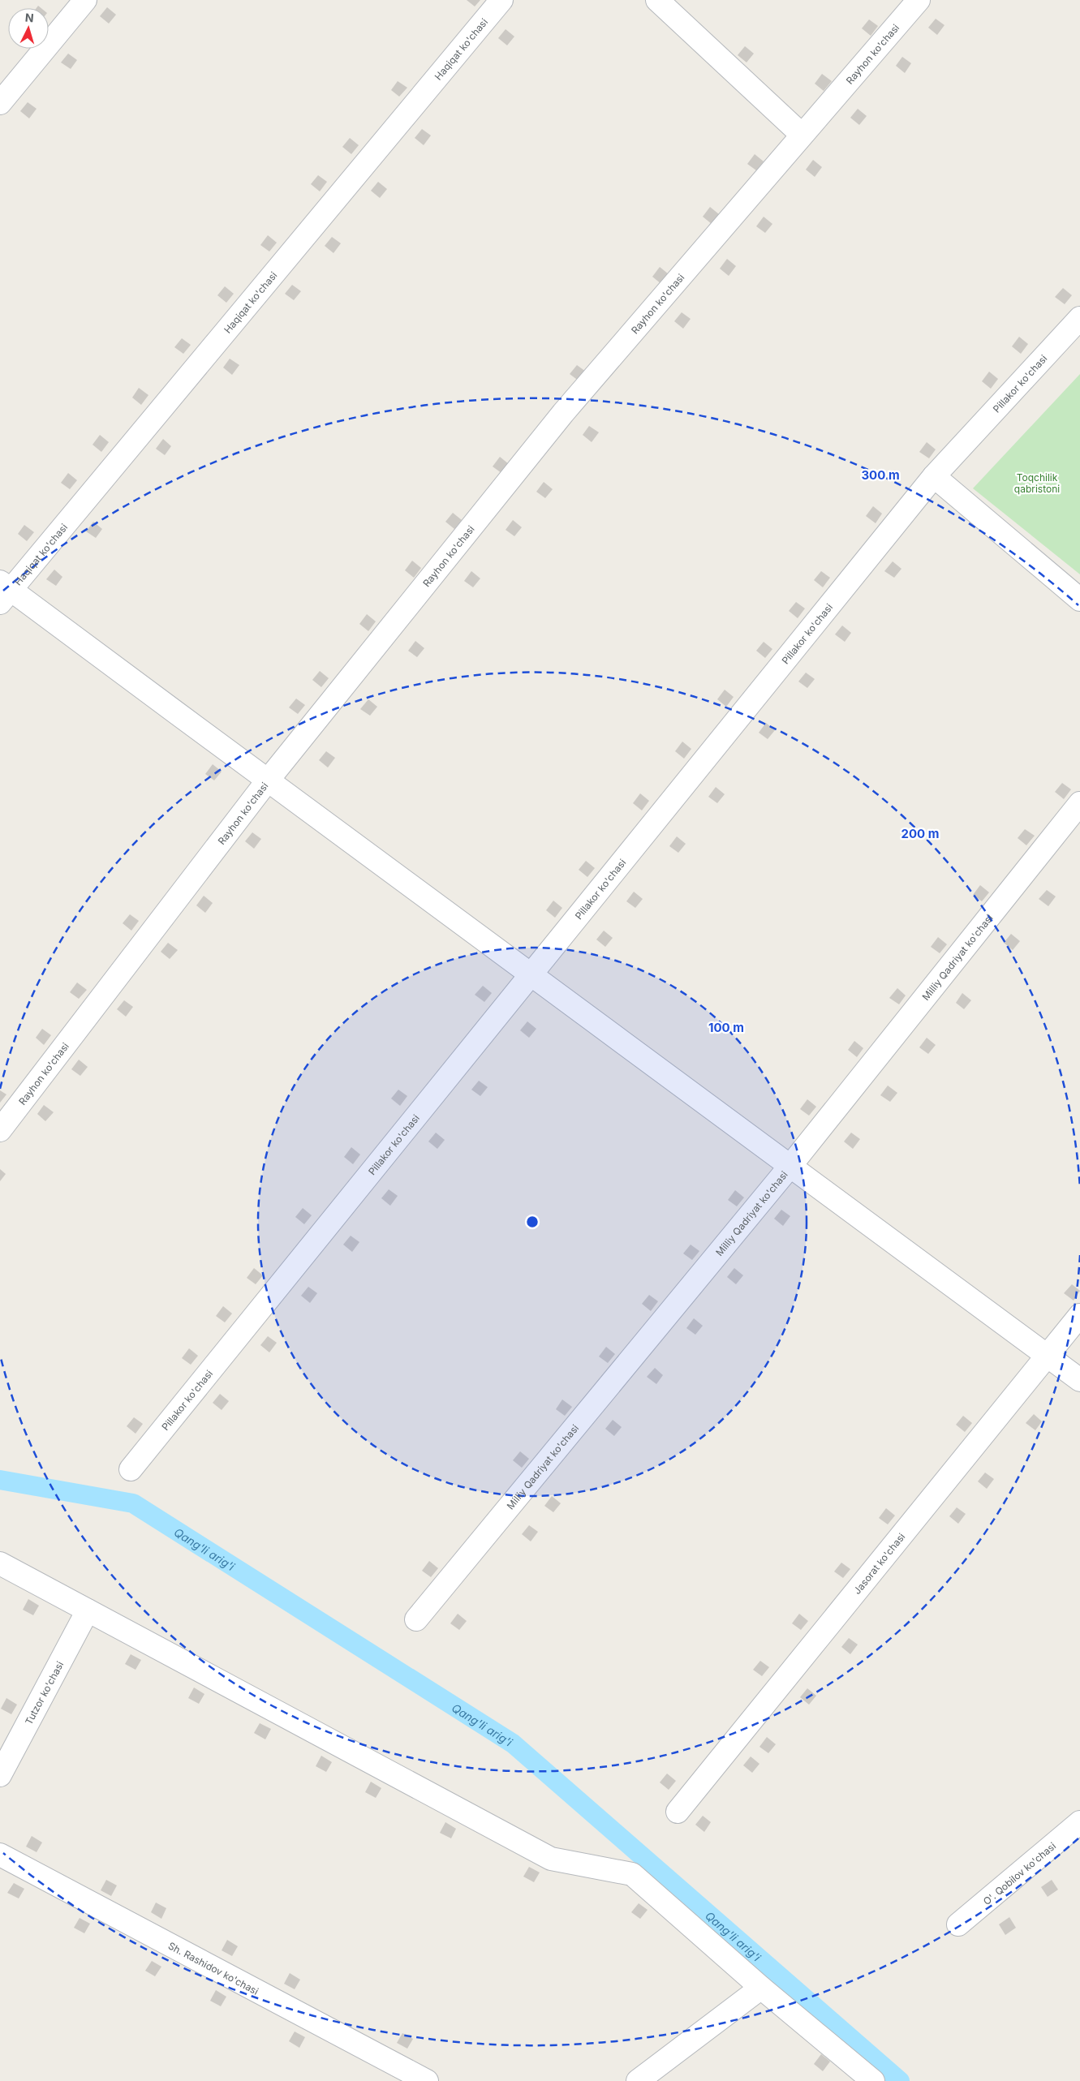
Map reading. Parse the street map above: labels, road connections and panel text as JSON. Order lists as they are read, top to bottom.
{
  "streets": {
    "street": [
      "Haqiqat ko'chasi",
      "Rayhon ko'chasi",
      "Pillakor ko'chasi",
      "Milliy Qadriyat ko'chasi",
      "Jasorat ko'chasi",
      "Tutzor ko'chasi",
      "O'. Qobilov ko'chasi",
      "Sh. Rashidov ko'chasi"
    ]
  },
  "water": ["Qang'li arig'i"],
  "parks": ["Toqchilik qabristoni"],
  "north": "top",
  "rings": ["300 m", "200 m", "100 m"]
}
